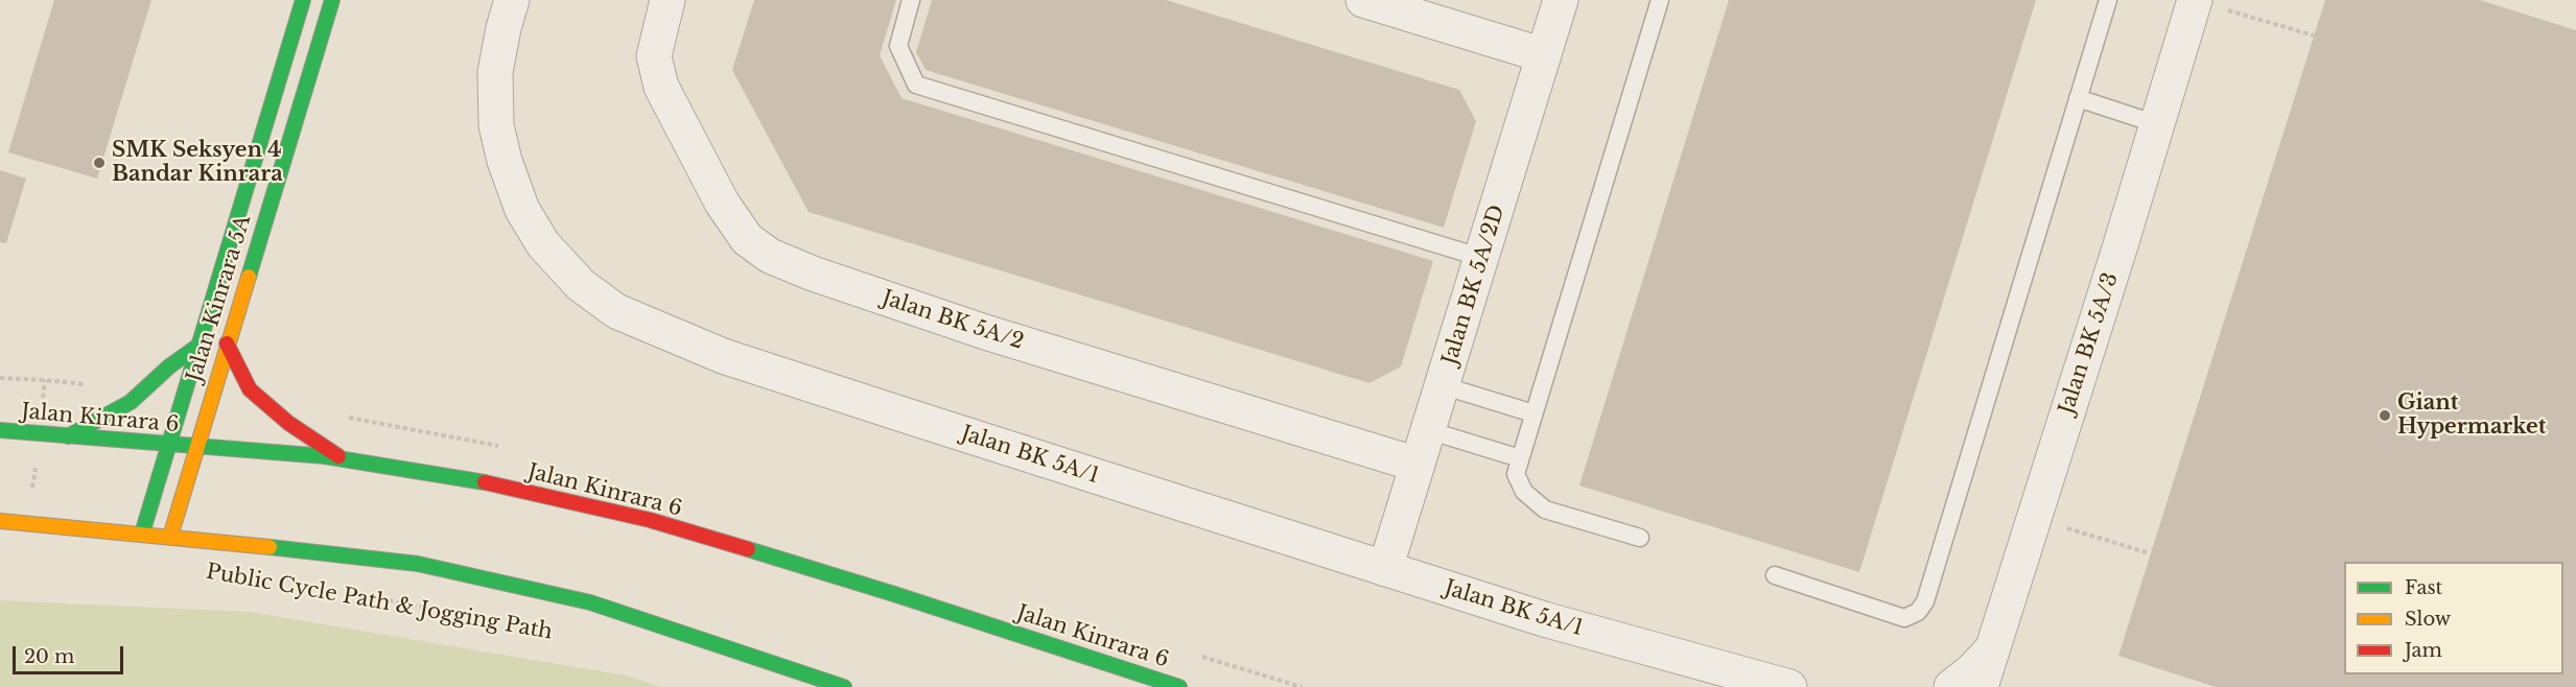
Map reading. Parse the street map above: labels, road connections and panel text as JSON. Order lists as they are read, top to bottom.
{
  "streets": {
    "main road": ["Jalan Kinrara 5A", "Jalan Kinrara 6"],
    "street": [
      "Jalan BK 5A/2D",
      "Jalan BK 5A/2",
      "Jalan BK 5A/3",
      "Jalan BK 5A/1"
    ],
    "path": ["Public Cycle Path & Jogging Path"]
  },
  "crossings": [
    ["Jalan BK 5A/2D", "Jalan BK 5A/2"],
    ["Jalan BK 5A/2D", "Jalan BK 5A/1"],
    ["Jalan Kinrara 5A", "Jalan Kinrara 6"]
  ],
  "places": ["SMK Seksyen 4 Bandar Kinrara", "Giant Hypermarket"],
  "legend": ["Fast", "Slow", "Jam"],
  "scale_bar": "20 m"
}
